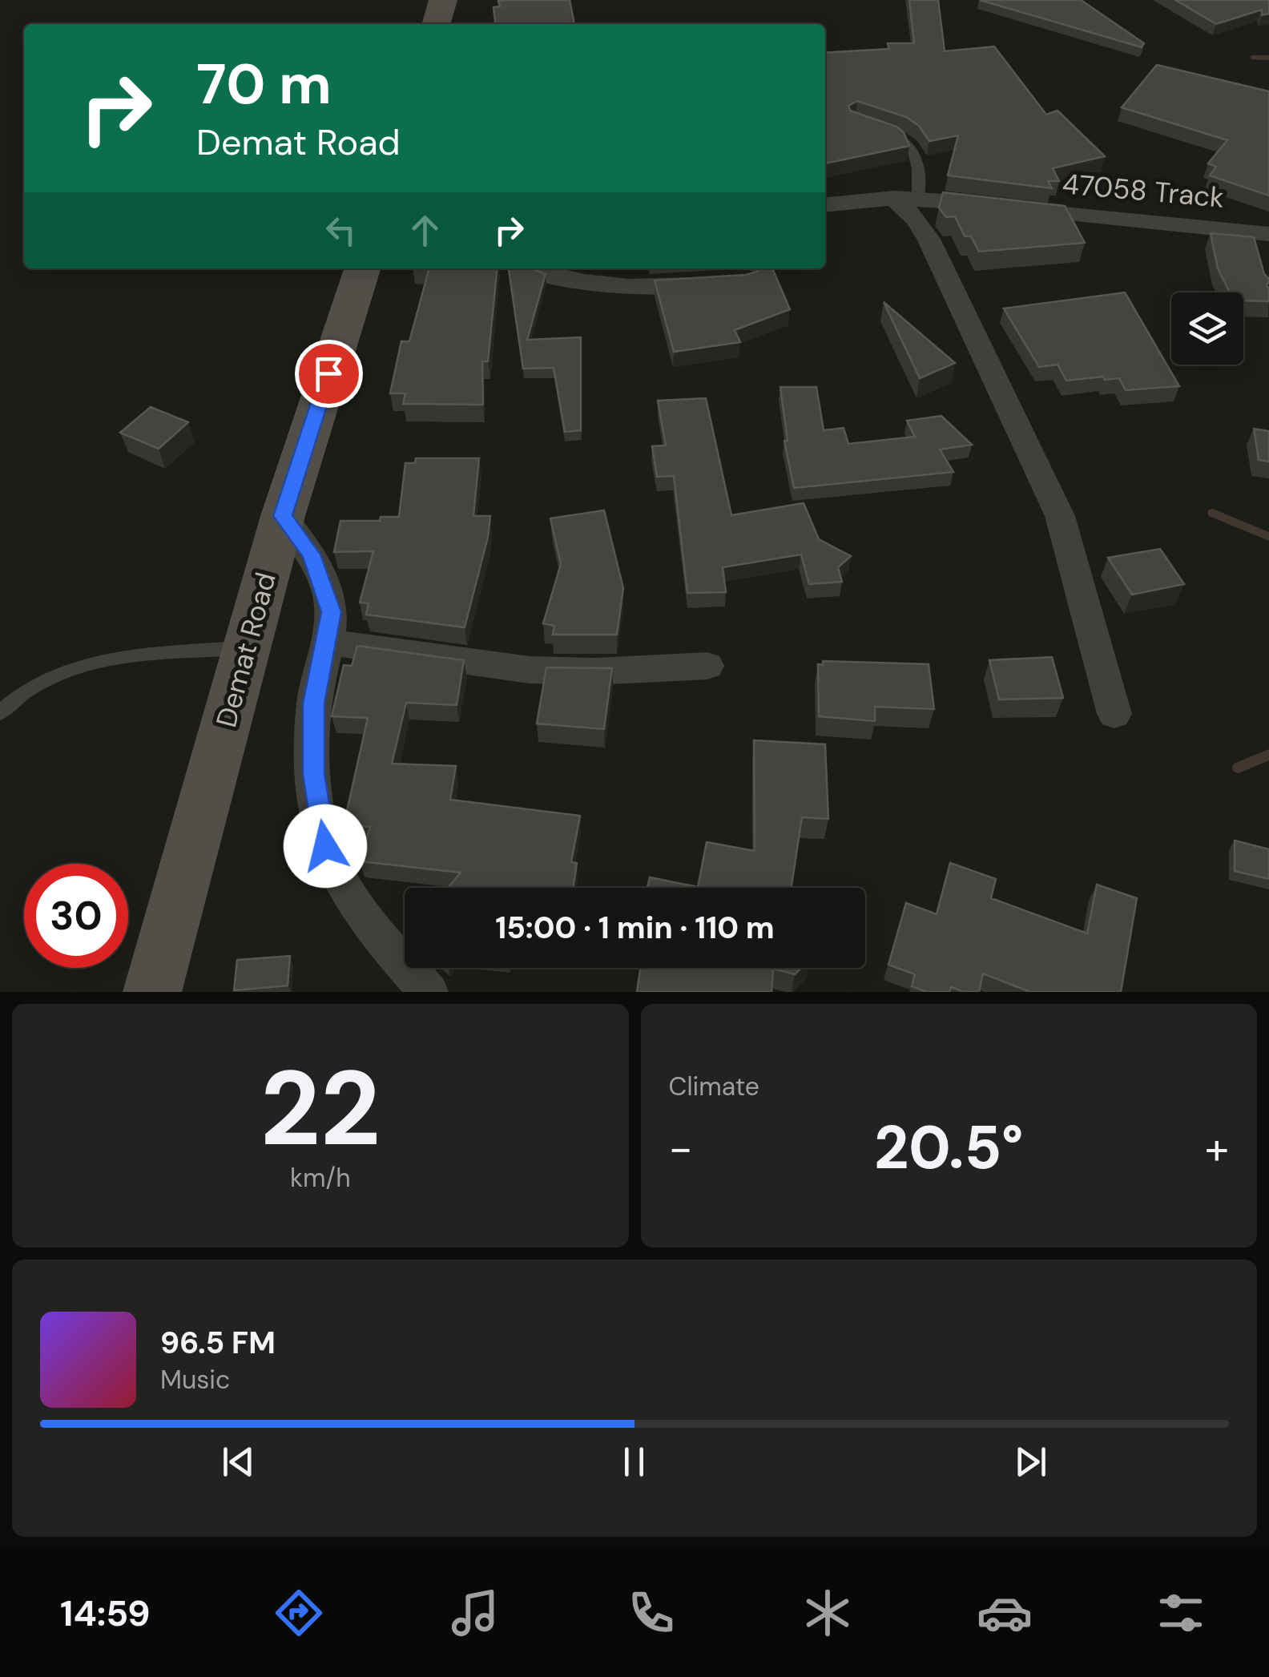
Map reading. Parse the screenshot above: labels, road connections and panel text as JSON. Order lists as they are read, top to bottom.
{
  "streets": {
    "street": ["47058 Track", "Demat Road"]
  },
  "page": {
    "turn": ["70 m", "Demat Road"],
    "limit": "30",
    "trip": "15:00 · 1 min · 110 m",
    "tile": [
      ["22", "km/h"],
      "Climate"
    ],
    "heat": ["−", "20.5°", "+"],
    "song": ["96.5 FM", "Music"],
    "tabs": "14:59"
  }
}
